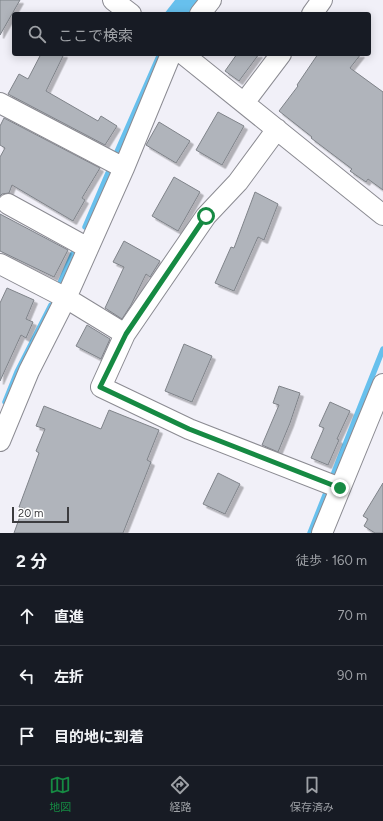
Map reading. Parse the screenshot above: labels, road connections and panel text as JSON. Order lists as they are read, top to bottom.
{
  "scale_bar": "20 m",
  "page": {
    "search": "ここで検索",
    "scale": "20 m",
    "heading": ["2 分", "徒歩 · 160 m"],
    "list": [
      ["直進", "70 m"],
      ["左折", "90 m"],
      "目的地に到着"
    ],
    "nav": ["地図", "経路", "保存済み"]
  }
}
